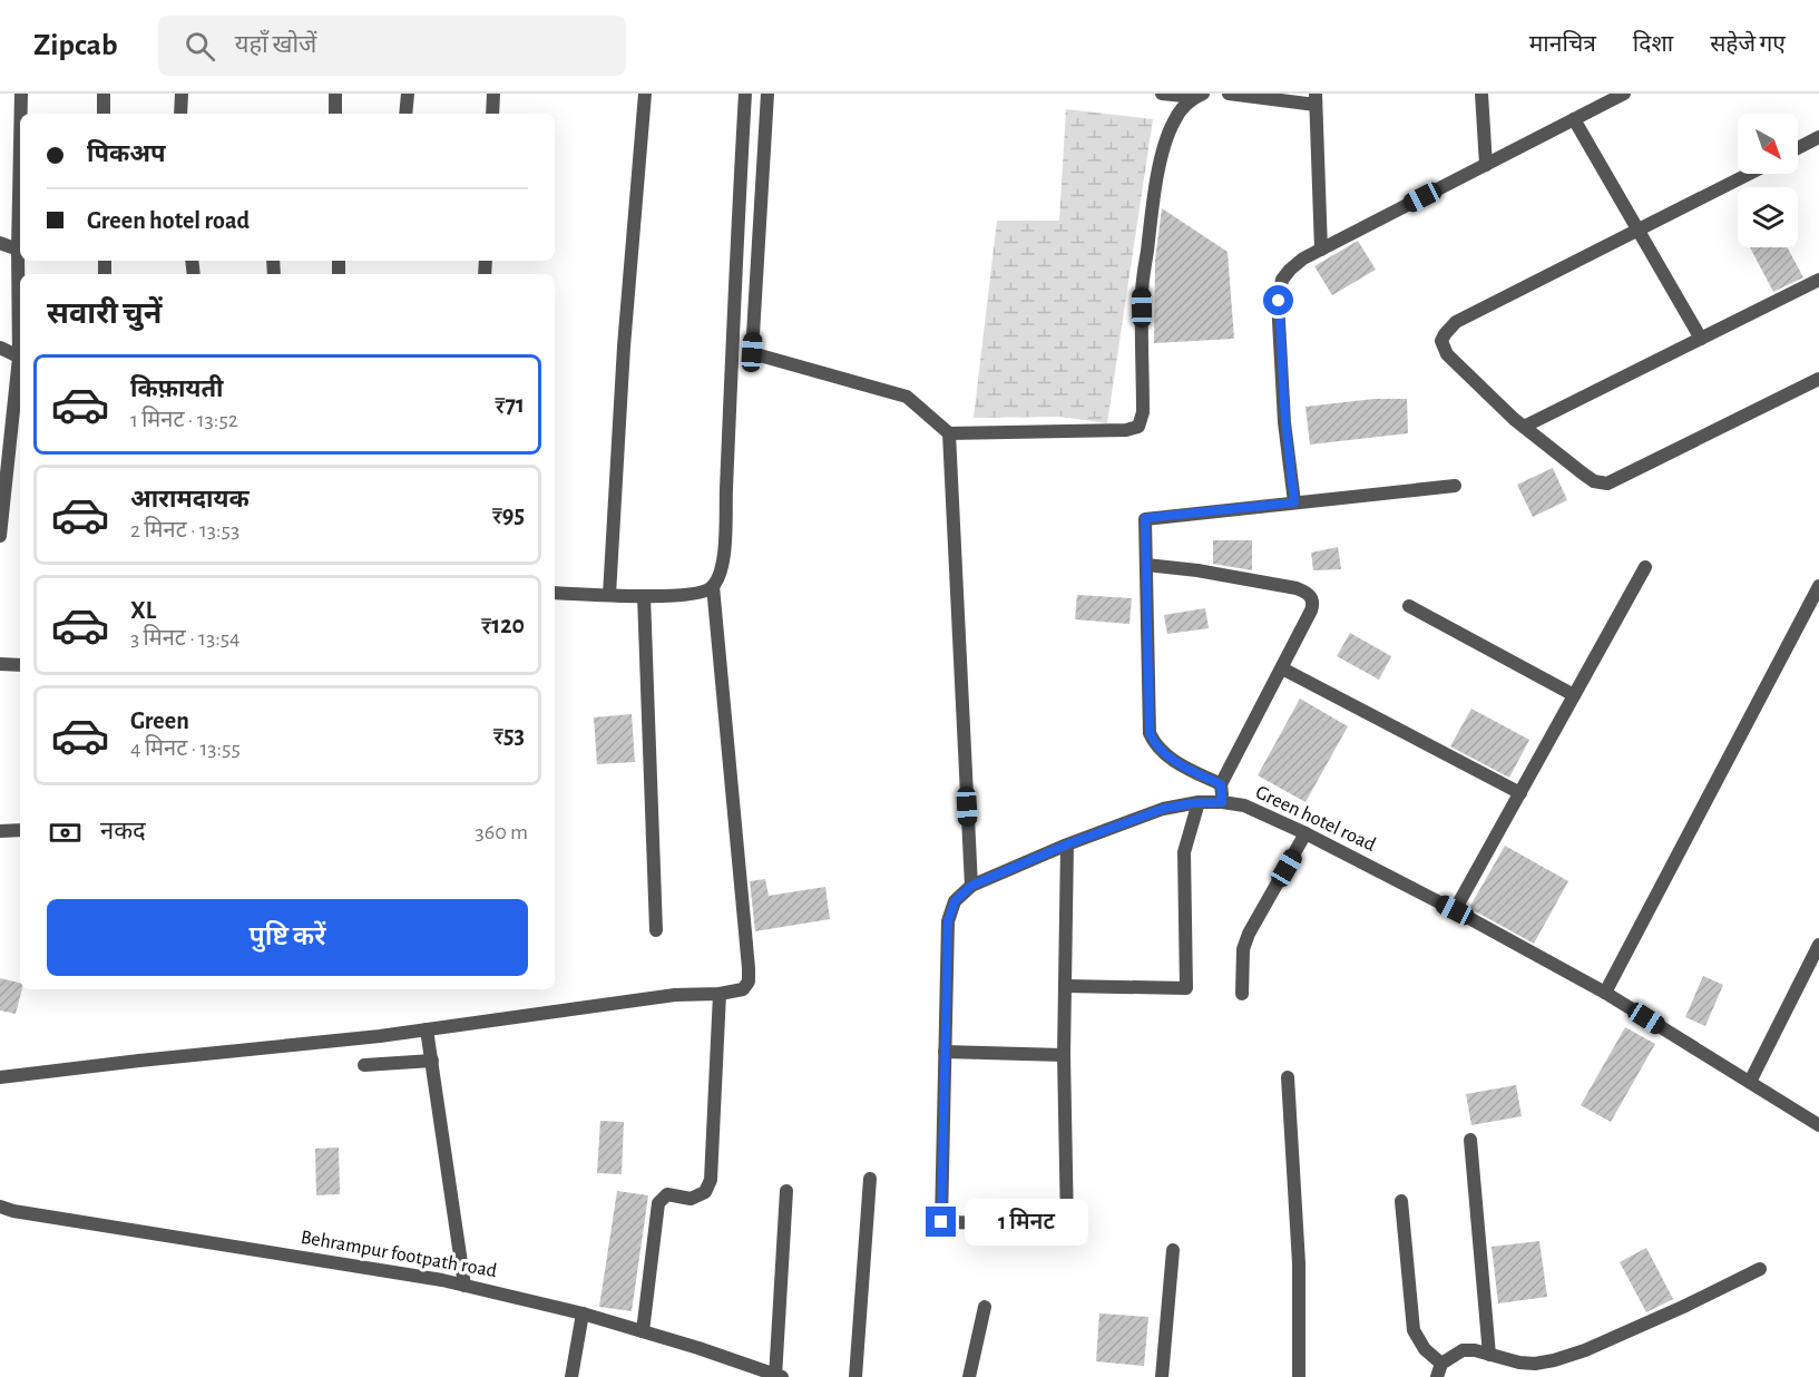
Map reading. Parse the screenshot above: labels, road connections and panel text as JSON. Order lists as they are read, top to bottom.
{
  "streets": {
    "street": ["Green hotel road", "Behrampur footpath road"]
  },
  "north": "bottom right",
  "page": {
    "header": "Zipcab",
    "search": "यहाँ खोजें",
    "nav": ["मानचित्र", "दिशा", "सहेजे गए"],
    "banner": ["पिकअप", "Green hotel road"],
    "heading": "सवारी चुनें",
    "list": [
      {
        "name": "किफ़ायती",
        "note": "1 मिनट · 13:52",
        "value": "₹71"
      },
      {
        "name": "आरामदायक",
        "note": "2 मिनट · 13:53",
        "value": "₹95"
      },
      {
        "name": "XL",
        "note": "3 मिनट · 13:54",
        "value": "₹120"
      },
      {
        "name": "Green",
        "note": "4 मिनट · 13:55",
        "value": "₹53"
      }
    ],
    "pay": ["नकद", "360 m"],
    "buttons": "पुष्टि करें",
    "bubble": "1 मिनट"
  }
}
